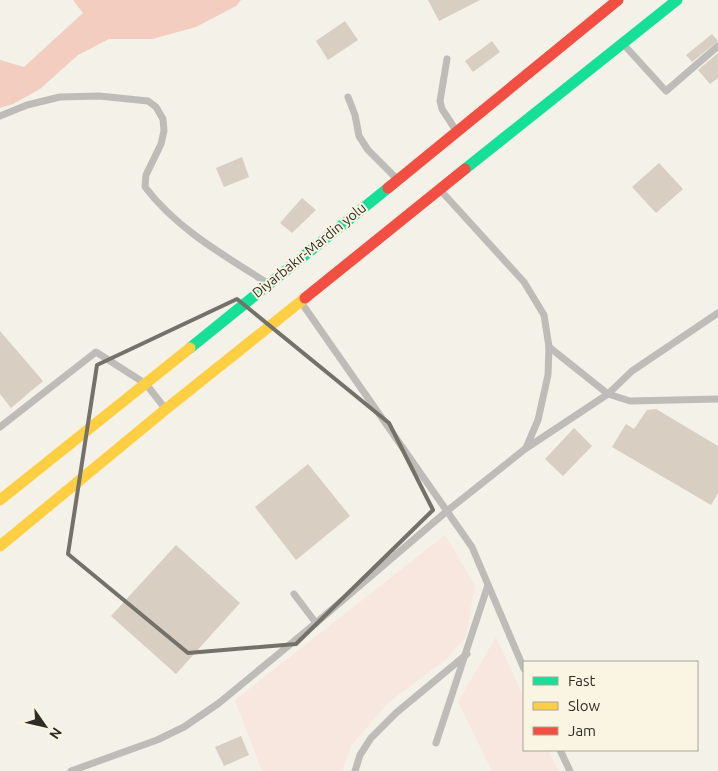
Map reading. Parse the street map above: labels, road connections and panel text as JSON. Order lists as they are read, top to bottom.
{
  "streets": {
    "highway": ["Diyarbakır-Mardin yolu"]
  },
  "legend": ["Fast", "Slow", "Jam"],
  "north": "bottom right"
}
